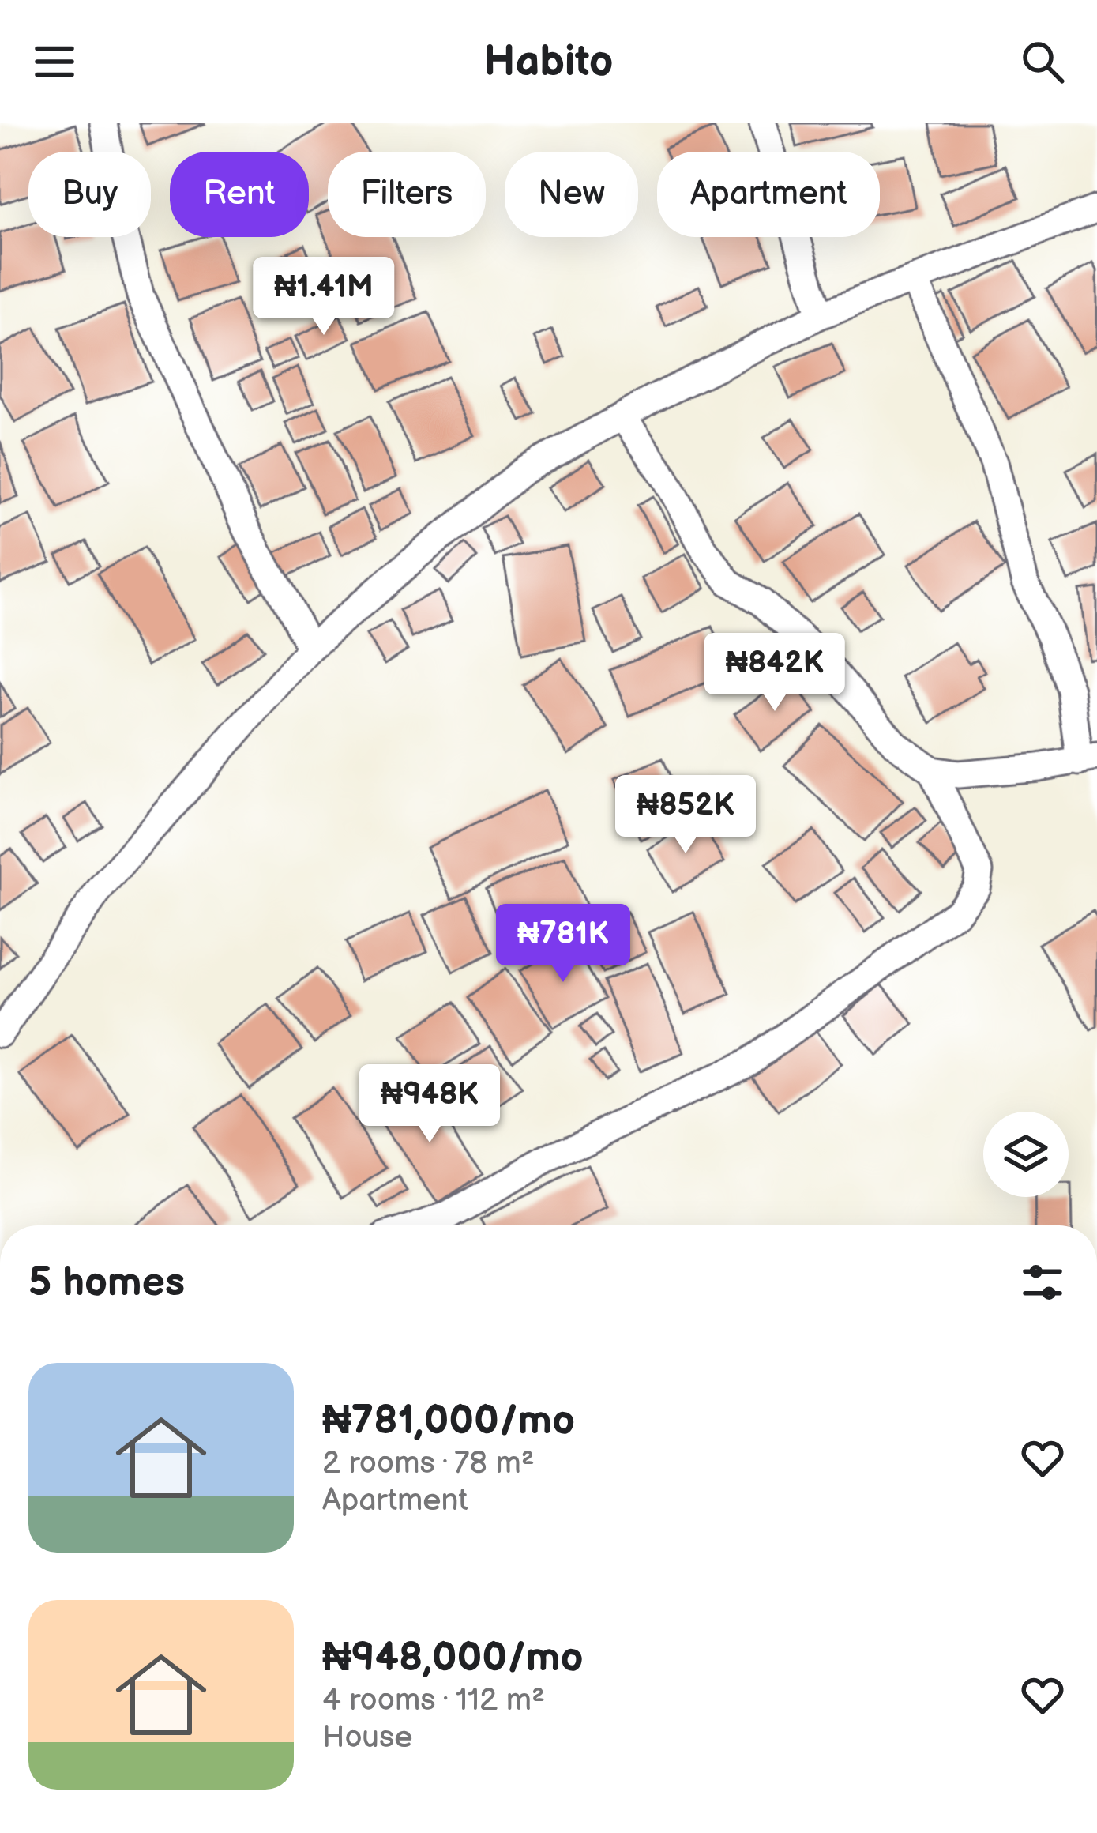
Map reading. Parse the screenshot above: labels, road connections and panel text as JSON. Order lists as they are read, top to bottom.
{
  "page": {
    "header": "Habito",
    "chip": [
      "Buy",
      "Rent",
      "Filters",
      "New",
      "Apartment"
    ],
    "price": [
      "₦1.41M",
      "₦842K",
      "₦852K",
      "₦781K",
      "₦948K"
    ],
    "heading": "5 homes",
    "list": [
      {
        "name": "₦781,000/mo",
        "note": "2 rooms · 78 m² · Apartment"
      },
      {
        "name": "₦948,000/mo",
        "note": "4 rooms · 112 m² · House"
      }
    ]
  }
}
